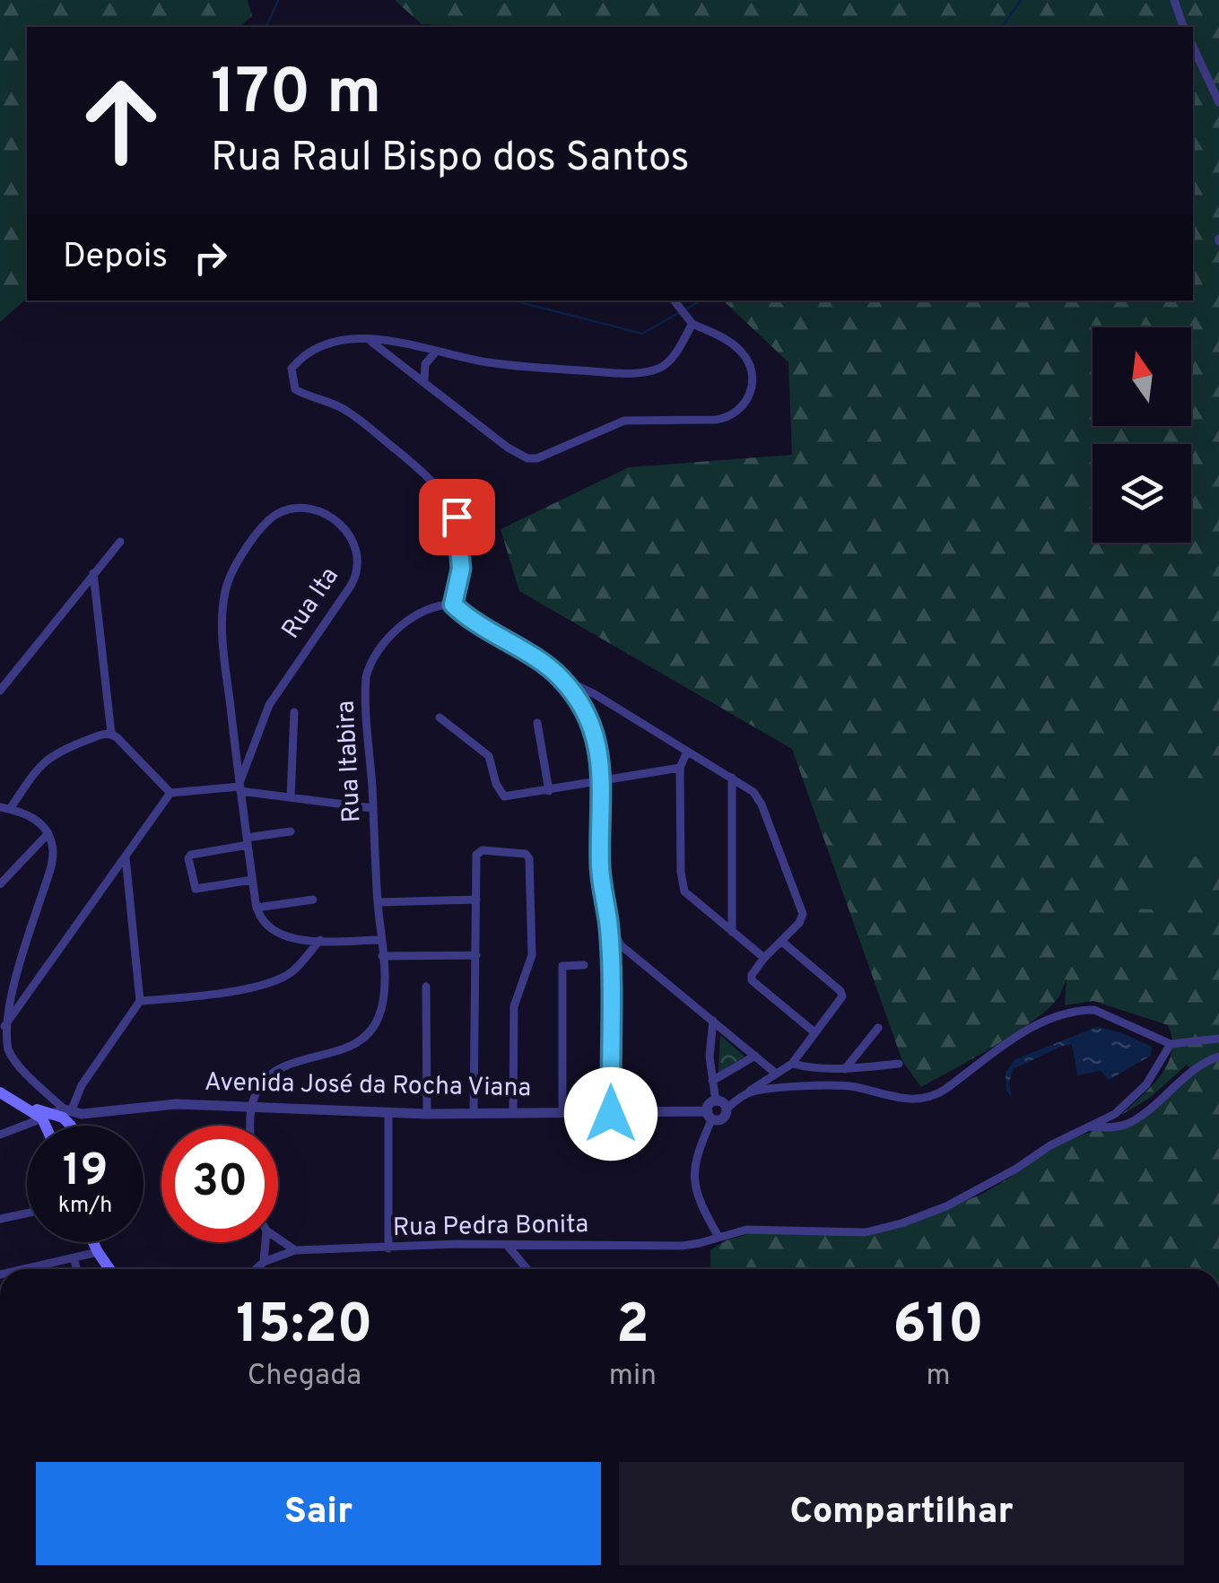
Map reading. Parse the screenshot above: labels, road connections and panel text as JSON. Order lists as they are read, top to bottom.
{
  "streets": {
    "street": [
      "Rua Ita",
      "Rua Itabira",
      "Avenida José da Rocha Viana",
      "Rua Pedra Bonita"
    ]
  },
  "crossings": [
    ["Rua Itabira", "Avenida José da Rocha Viana"]
  ],
  "north": "top",
  "page": {
    "turn": ["170 m", "Rua Raul Bispo dos Santos"],
    "then": "Depois",
    "speed": "19 km/h",
    "limit": "30",
    "eta": [
      "15:20",
      "Chegada",
      "2",
      "min",
      "610",
      "m"
    ],
    "buttons": ["Sair", "Compartilhar"]
  }
}
